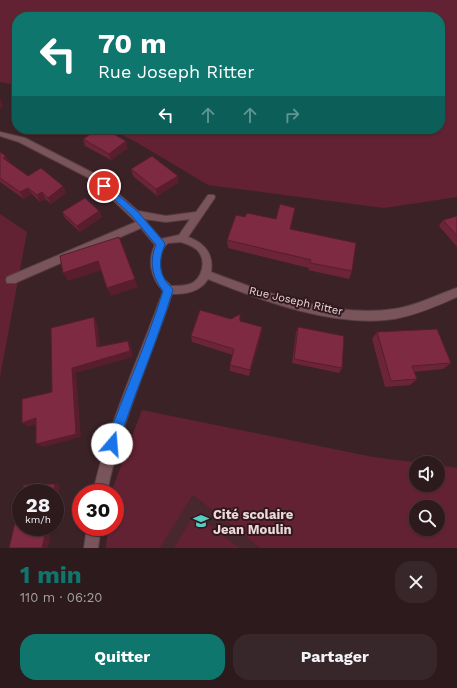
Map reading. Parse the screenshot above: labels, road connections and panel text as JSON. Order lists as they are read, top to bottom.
{
  "streets": {
    "street": ["Rue Joseph Ritter"]
  },
  "places": {
    "school or university": ["Cité scolaire Jean Moulin"]
  },
  "page": {
    "turn": ["70 m", "Rue Joseph Ritter"],
    "speed": "28 km/h",
    "limit": "30",
    "heading": ["1 min", "110 m · 06:20"],
    "buttons": ["Quitter", "Partager"]
  }
}
